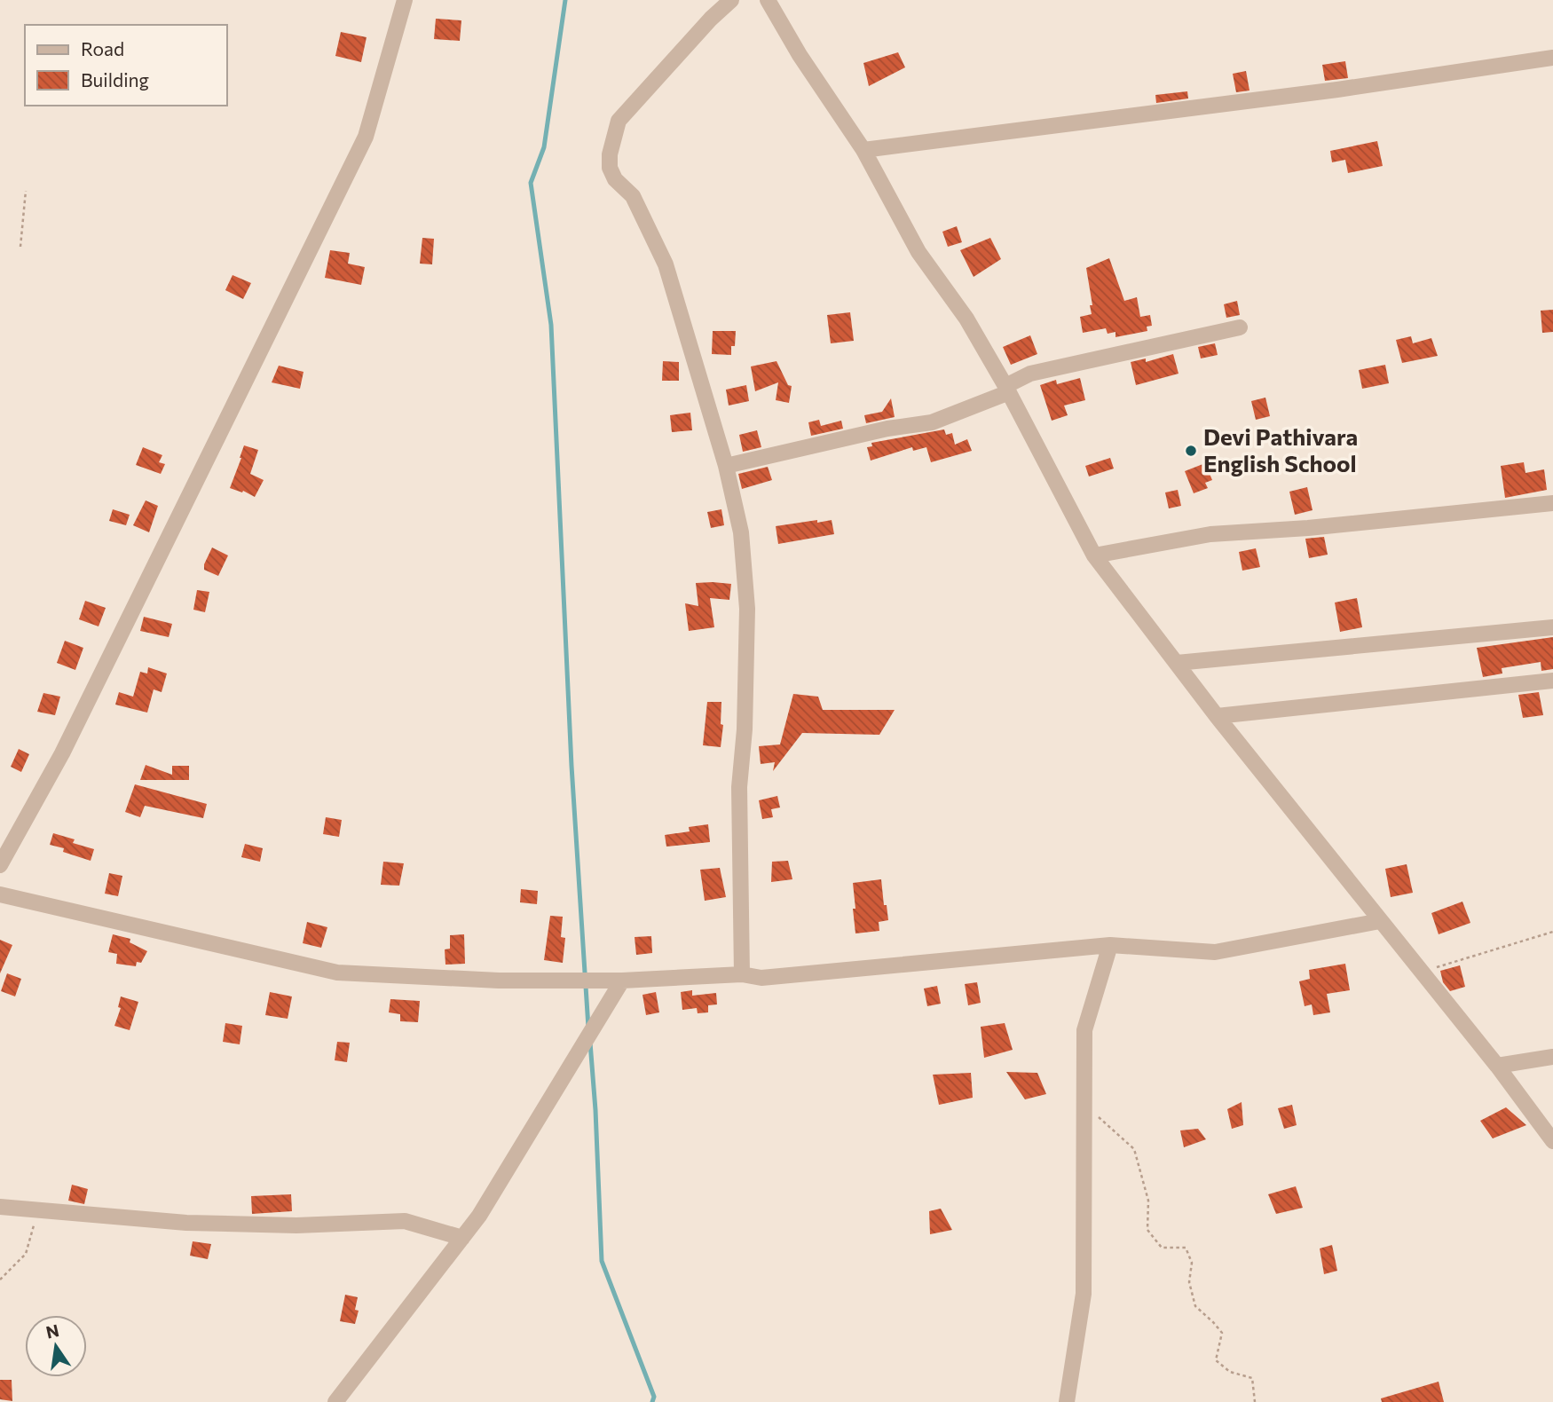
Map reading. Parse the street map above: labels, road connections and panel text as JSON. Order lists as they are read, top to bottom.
{
  "places": ["Devi Pathivara English School"],
  "legend": ["Road", "Building"],
  "north": "top"
}
